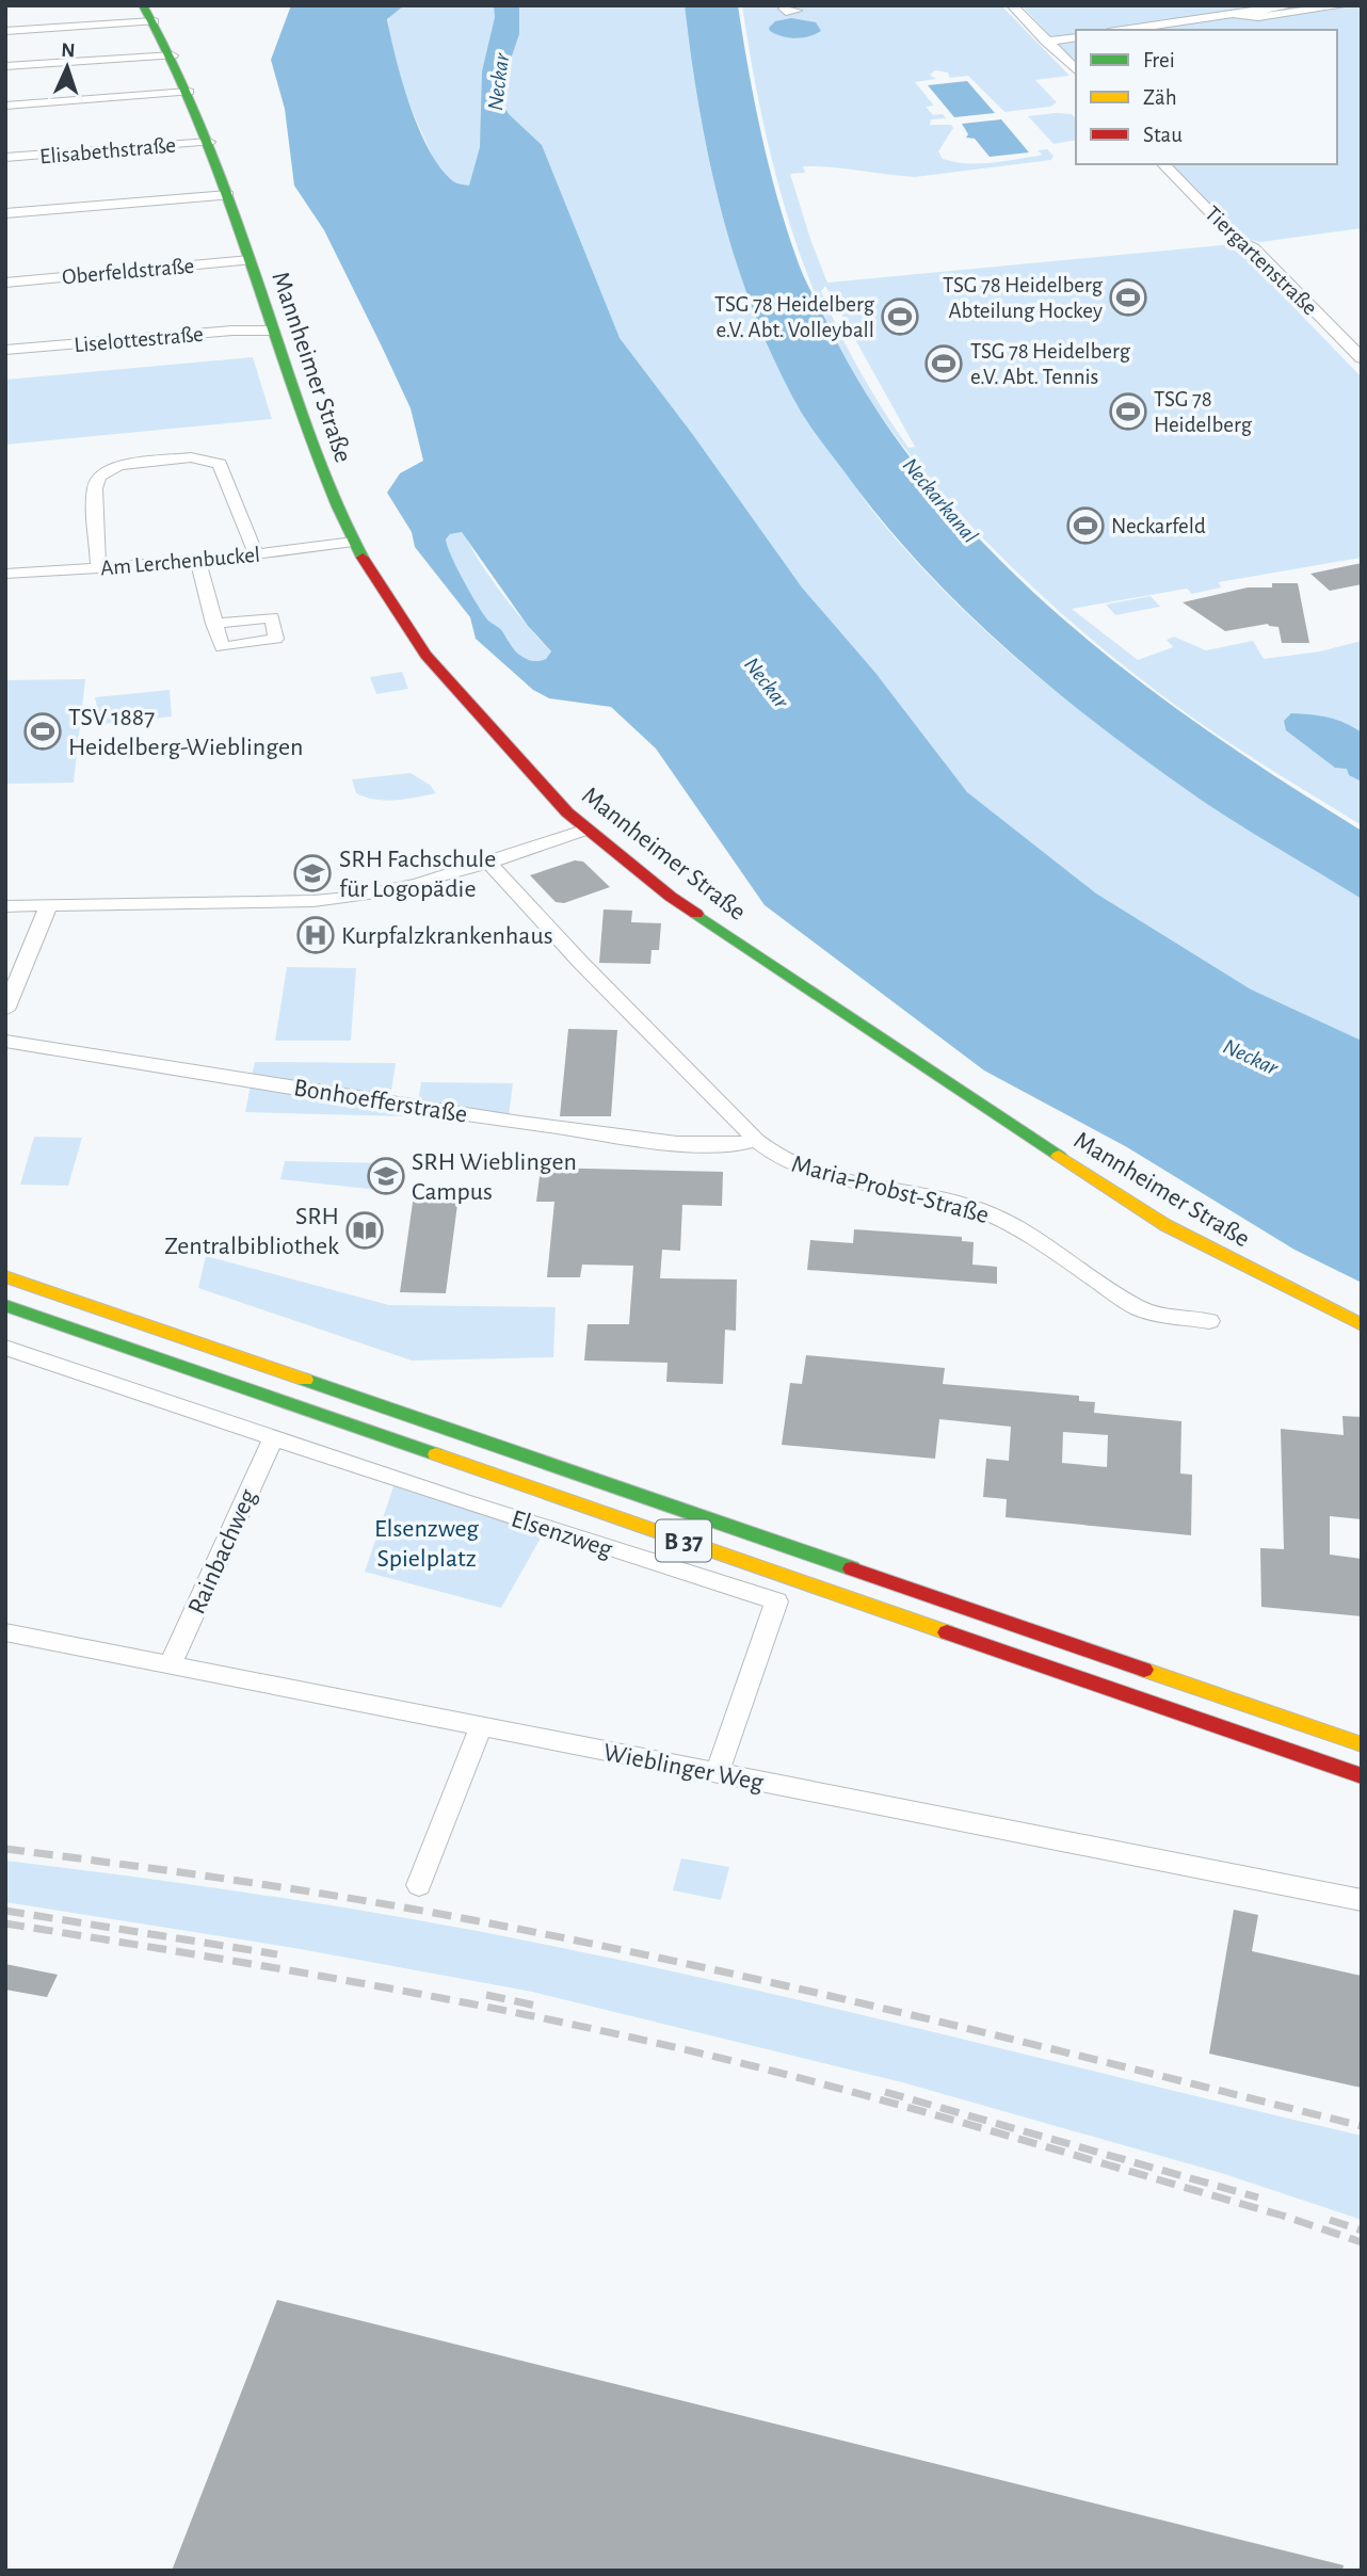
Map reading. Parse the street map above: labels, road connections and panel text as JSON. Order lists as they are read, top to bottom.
{
  "streets": {
    "main road": ["Mannheimer Straße", "B 37"],
    "street": [
      "Elisabethstraße",
      "Tiergartenstraße",
      "Oberfeldstraße",
      "Liselottestraße",
      "Am Lerchenbuckel",
      "Bonhoefferstraße",
      "Maria-Probst-Straße",
      "Elsenzweg",
      "Rainbachweg",
      "Wieblinger Weg"
    ]
  },
  "crossings": [
    ["Elisabethstraße", "Mannheimer Straße"],
    ["Oberfeldstraße", "Mannheimer Straße"],
    ["Liselottestraße", "Mannheimer Straße"],
    ["Mannheimer Straße", "Am Lerchenbuckel"],
    ["Bonhoefferstraße", "Maria-Probst-Straße"],
    ["Elsenzweg", "Rainbachweg"],
    ["Elsenzweg", "Wieblinger Weg"],
    ["Rainbachweg", "Wieblinger Weg"]
  ],
  "water": ["Neckar", "Neckarkanal"],
  "parks": ["Elsenzweg Spielplatz"],
  "places": {
    "sports": [
      "TSG 78 Heidelberg Abteilung Hockey",
      "TSG 78 Heidelberg e.V. Abt. Volleyball",
      "TSG 78 Heidelberg e.V. Abt. Tennis",
      "TSG 78 Heidelberg",
      "Neckarfeld",
      "TSV 1887 Heidelberg-Wieblingen"
    ],
    "school or university": ["SRH Fachschule für Logopädie", "SRH Wieblingen Campus"],
    "hospital": ["Kurpfalzkrankenhaus"],
    "library": ["SRH Zentralbibliothek"]
  },
  "legend": ["Frei", "Zäh", "Stau"],
  "north": "top"
}
